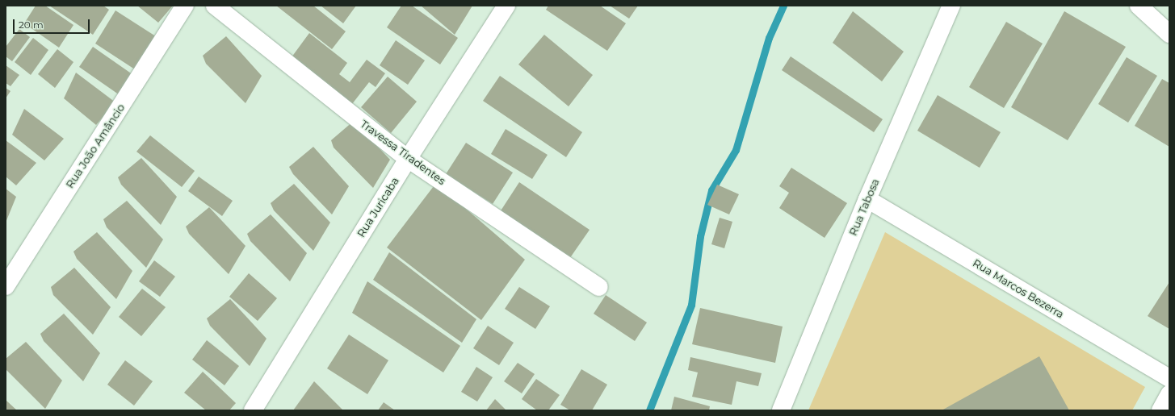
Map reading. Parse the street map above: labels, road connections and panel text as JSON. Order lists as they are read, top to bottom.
{
  "streets": {
    "street": [
      "Rua João Amâncio",
      "Travessa Tiradentes",
      "Rua Juricaba",
      "Rua Tabosa",
      "Rua Marcos Bezerra"
    ]
  },
  "crossings": [
    ["Travessa Tiradentes", "Rua Juricaba"],
    ["Rua Tabosa", "Rua Marcos Bezerra"]
  ],
  "scale_bar": "20 m"
}
